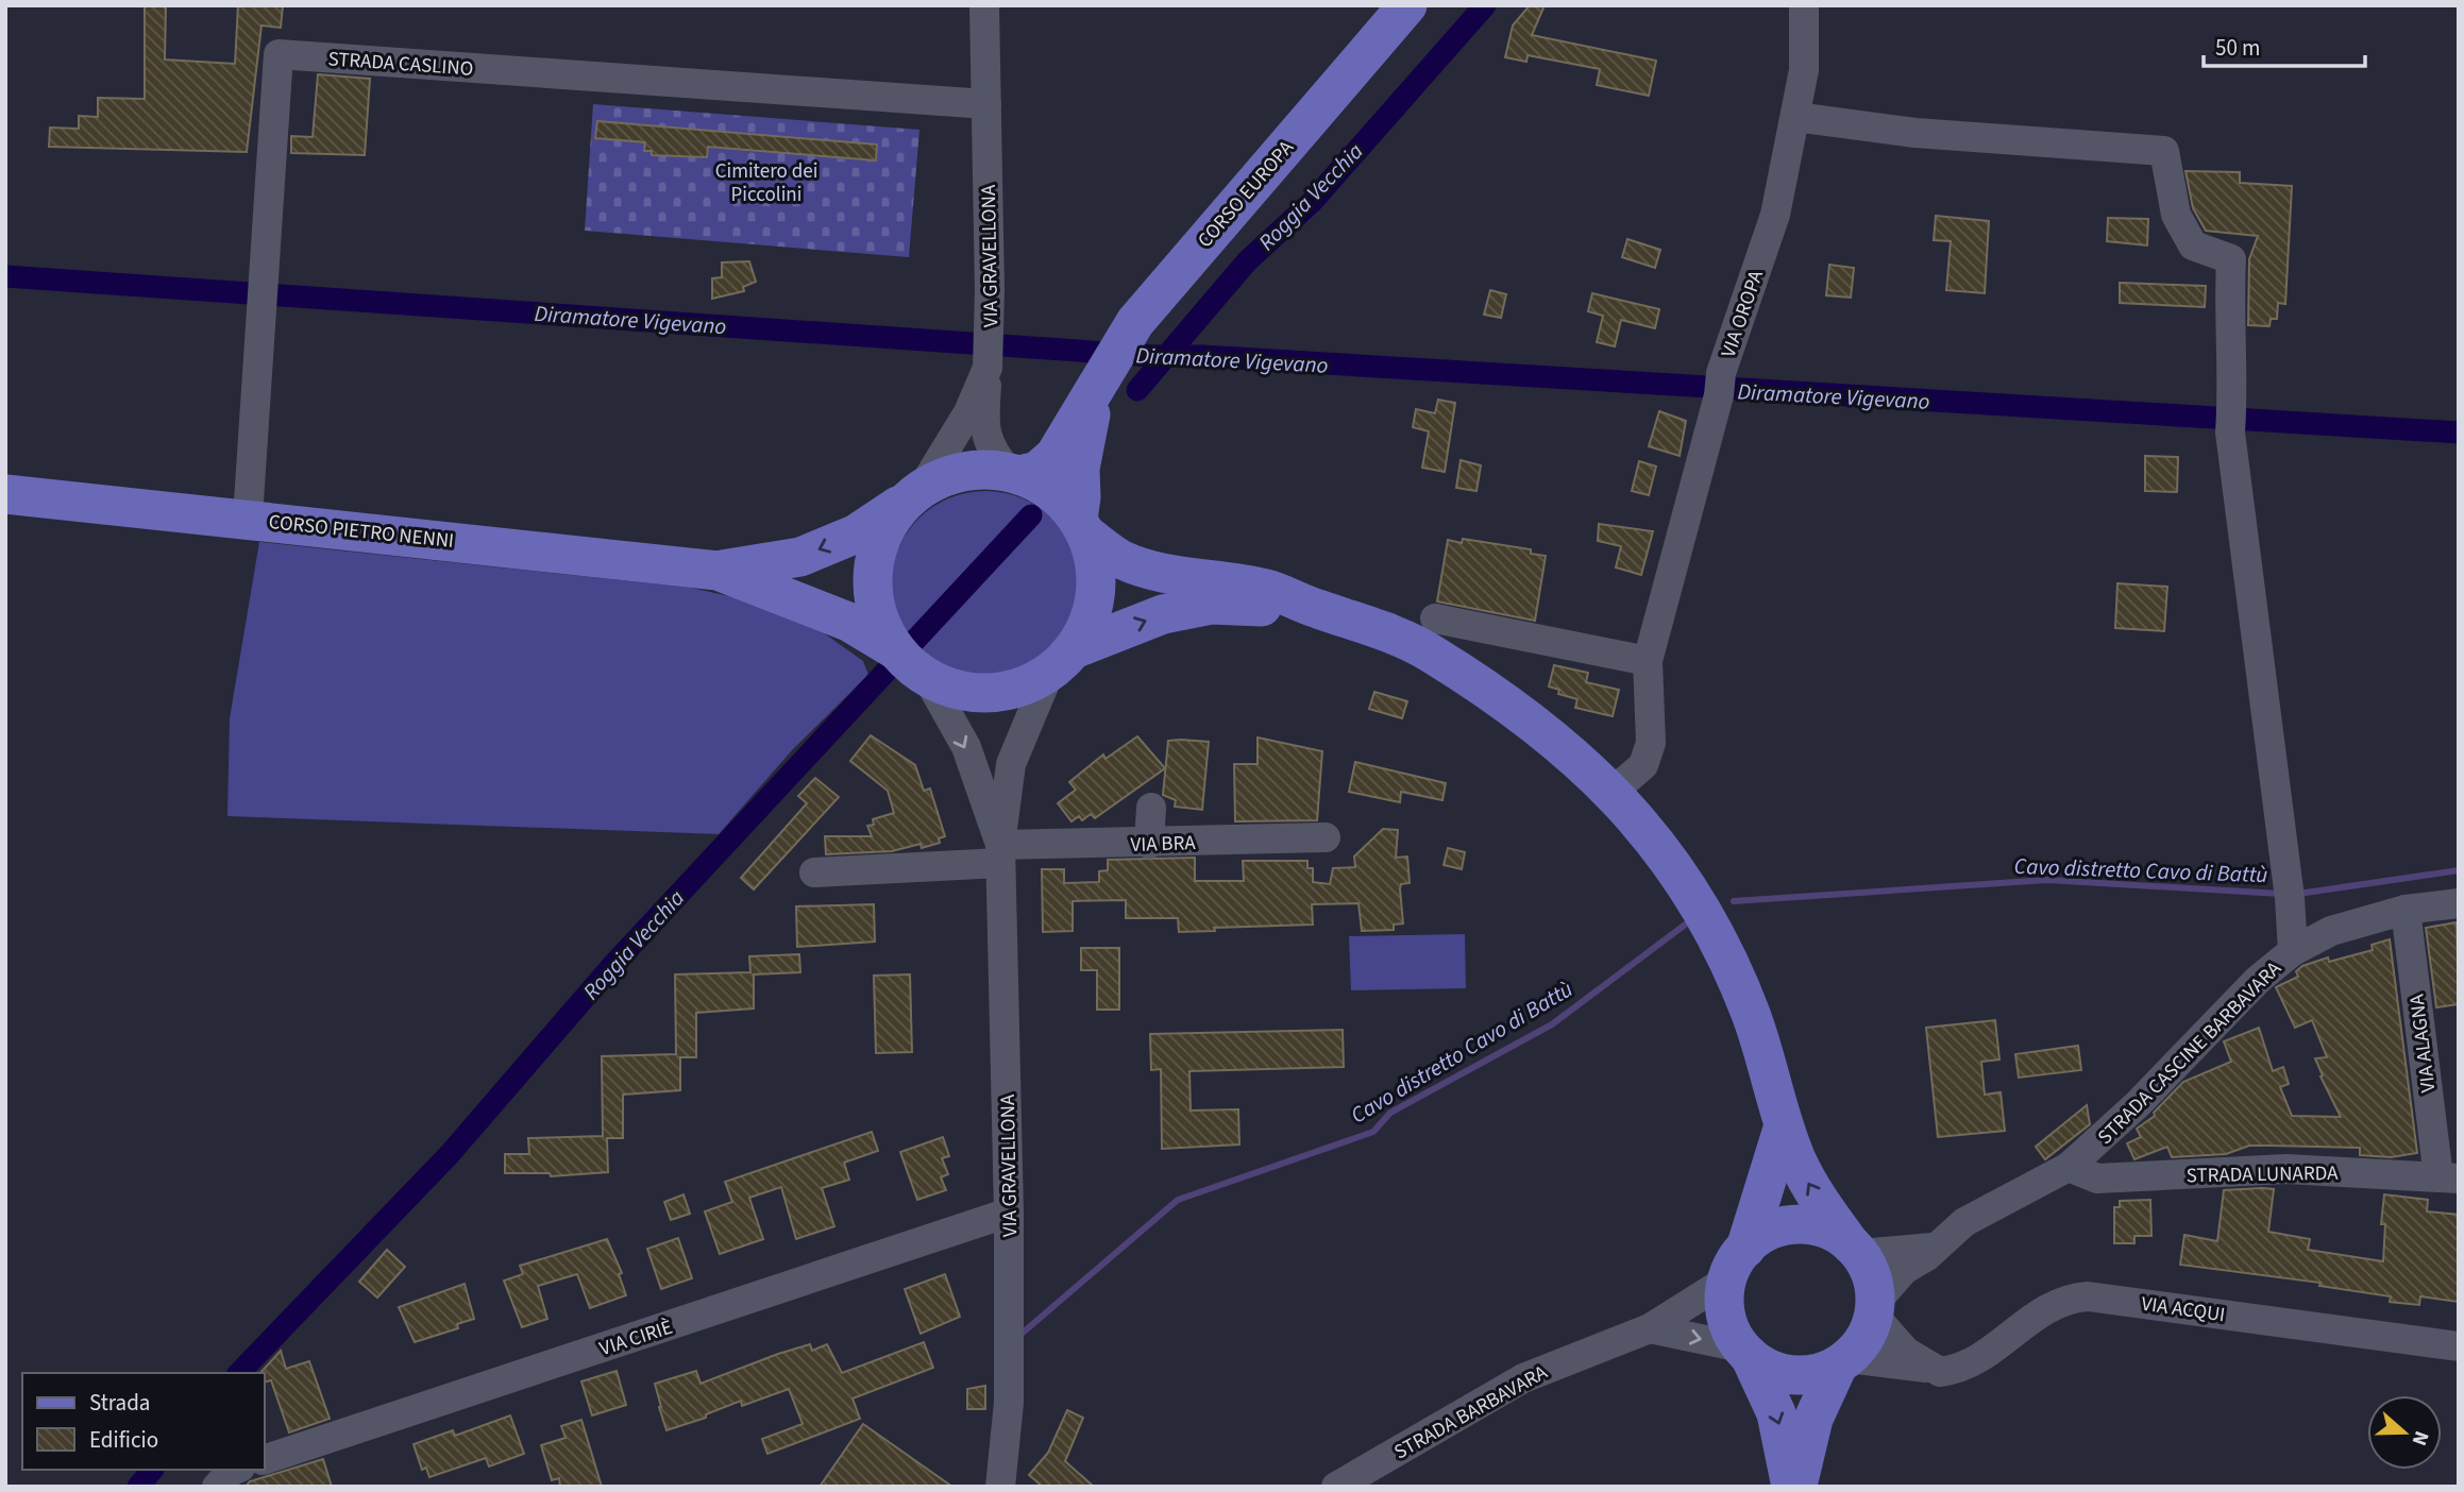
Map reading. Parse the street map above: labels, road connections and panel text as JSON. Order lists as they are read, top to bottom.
{
  "streets": {
    "main road": ["CORSO EUROPA", "CORSO PIETRO NENNI"],
    "street": [
      "STRADA CASLINO",
      "VIA GRAVELLONA",
      "VIA OROPA",
      "VIA BRA",
      "VIA ALAGNA",
      "STRADA CASCINE BARBAVARA",
      "STRADA LUNARDA",
      "VIA ACQUI",
      "VIA CIRIÈ",
      "STRADA BARBAVARA"
    ]
  },
  "crossings": [
    ["STRADA CASLINO", "VIA GRAVELLONA"],
    ["STRADA CASLINO", "CORSO PIETRO NENNI"],
    ["CORSO EUROPA", "VIA GRAVELLONA"],
    ["CORSO EUROPA", "CORSO PIETRO NENNI"],
    ["VIA GRAVELLONA", "CORSO PIETRO NENNI"],
    ["VIA GRAVELLONA", "VIA BRA"],
    ["VIA GRAVELLONA", "VIA CIRIÈ"],
    ["VIA ALAGNA", "STRADA CASCINE BARBAVARA"],
    ["VIA ALAGNA", "STRADA LUNARDA"],
    ["STRADA CASCINE BARBAVARA", "STRADA LUNARDA"],
    ["STRADA CASCINE BARBAVARA", "VIA ACQUI"],
    ["STRADA CASCINE BARBAVARA", "STRADA BARBAVARA"],
    ["VIA ACQUI", "STRADA BARBAVARA"]
  ],
  "water": ["Roggia Vecchia", "Diramatore Vigevano", "Cavo distretto Cavo di Battù"],
  "parks": ["Cimitero dei Piccolini"],
  "legend": ["Strada", "Edificio"],
  "scale_bar": "50 m",
  "north": "right"
}
